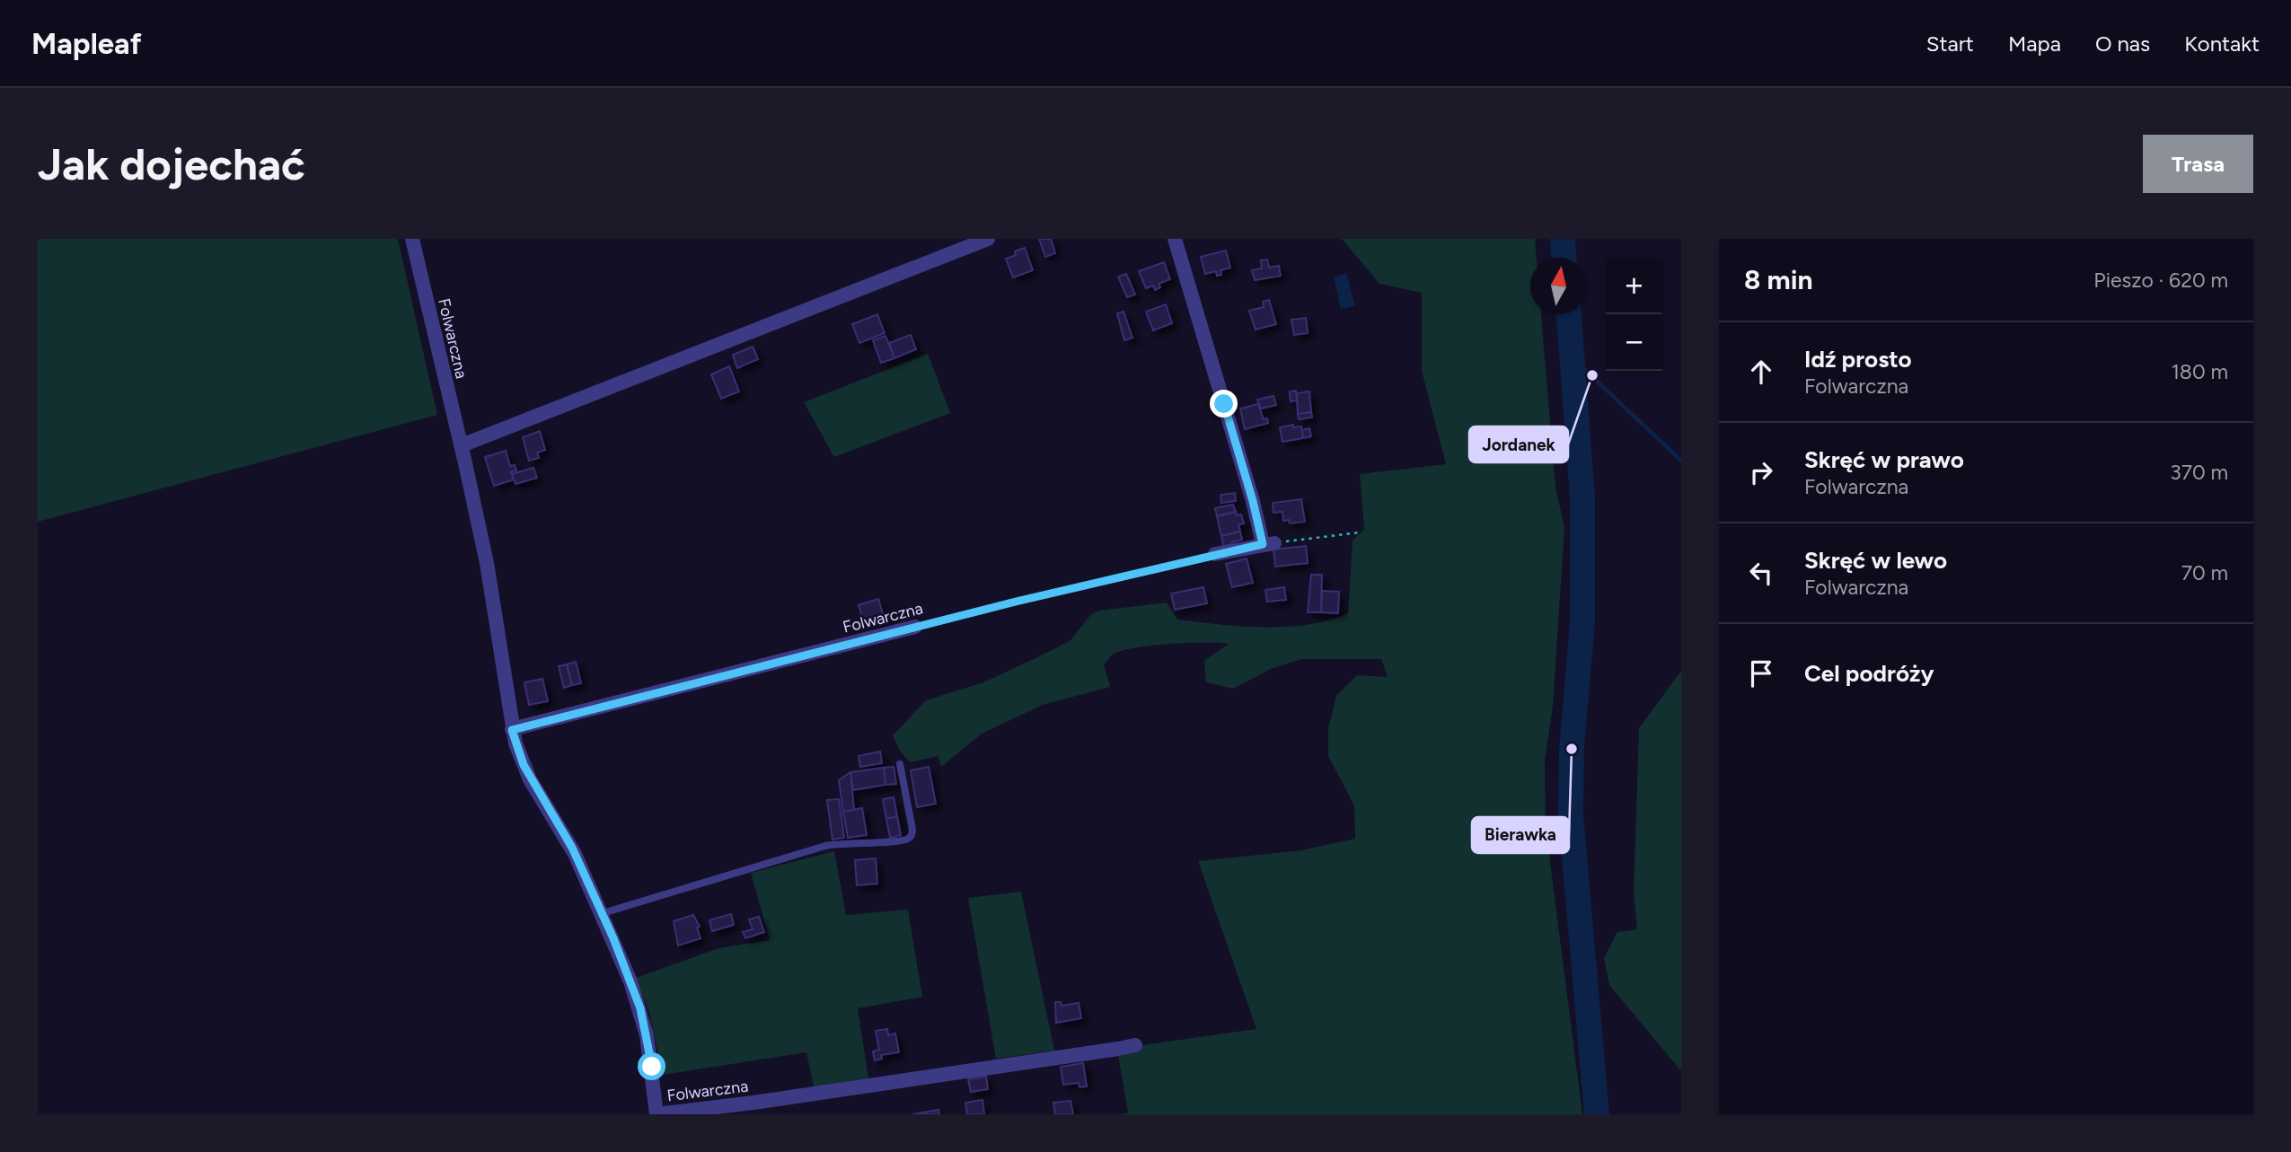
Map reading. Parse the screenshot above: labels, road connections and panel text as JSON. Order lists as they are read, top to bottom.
{
  "streets": {
    "street": ["Folwarczna"]
  },
  "places": ["Jordanek", "Bierawka"],
  "north": "top",
  "page": {
    "header": "Mapleaf",
    "nav": [
      "Start",
      "Mapa",
      "O nas",
      "Kontakt"
    ],
    "buttons": "Trasa",
    "title": "Jak dojechać",
    "heading": ["8 min", "Pieszo · 620 m"],
    "map_buttons": ["+", "−"],
    "list": [
      ["Idź prosto", "Folwarczna", "180 m"],
      ["Skręć w prawo", "Folwarczna", "370 m"],
      ["Skręć w lewo", "Folwarczna", "70 m"],
      "Cel podróży"
    ]
  }
}
